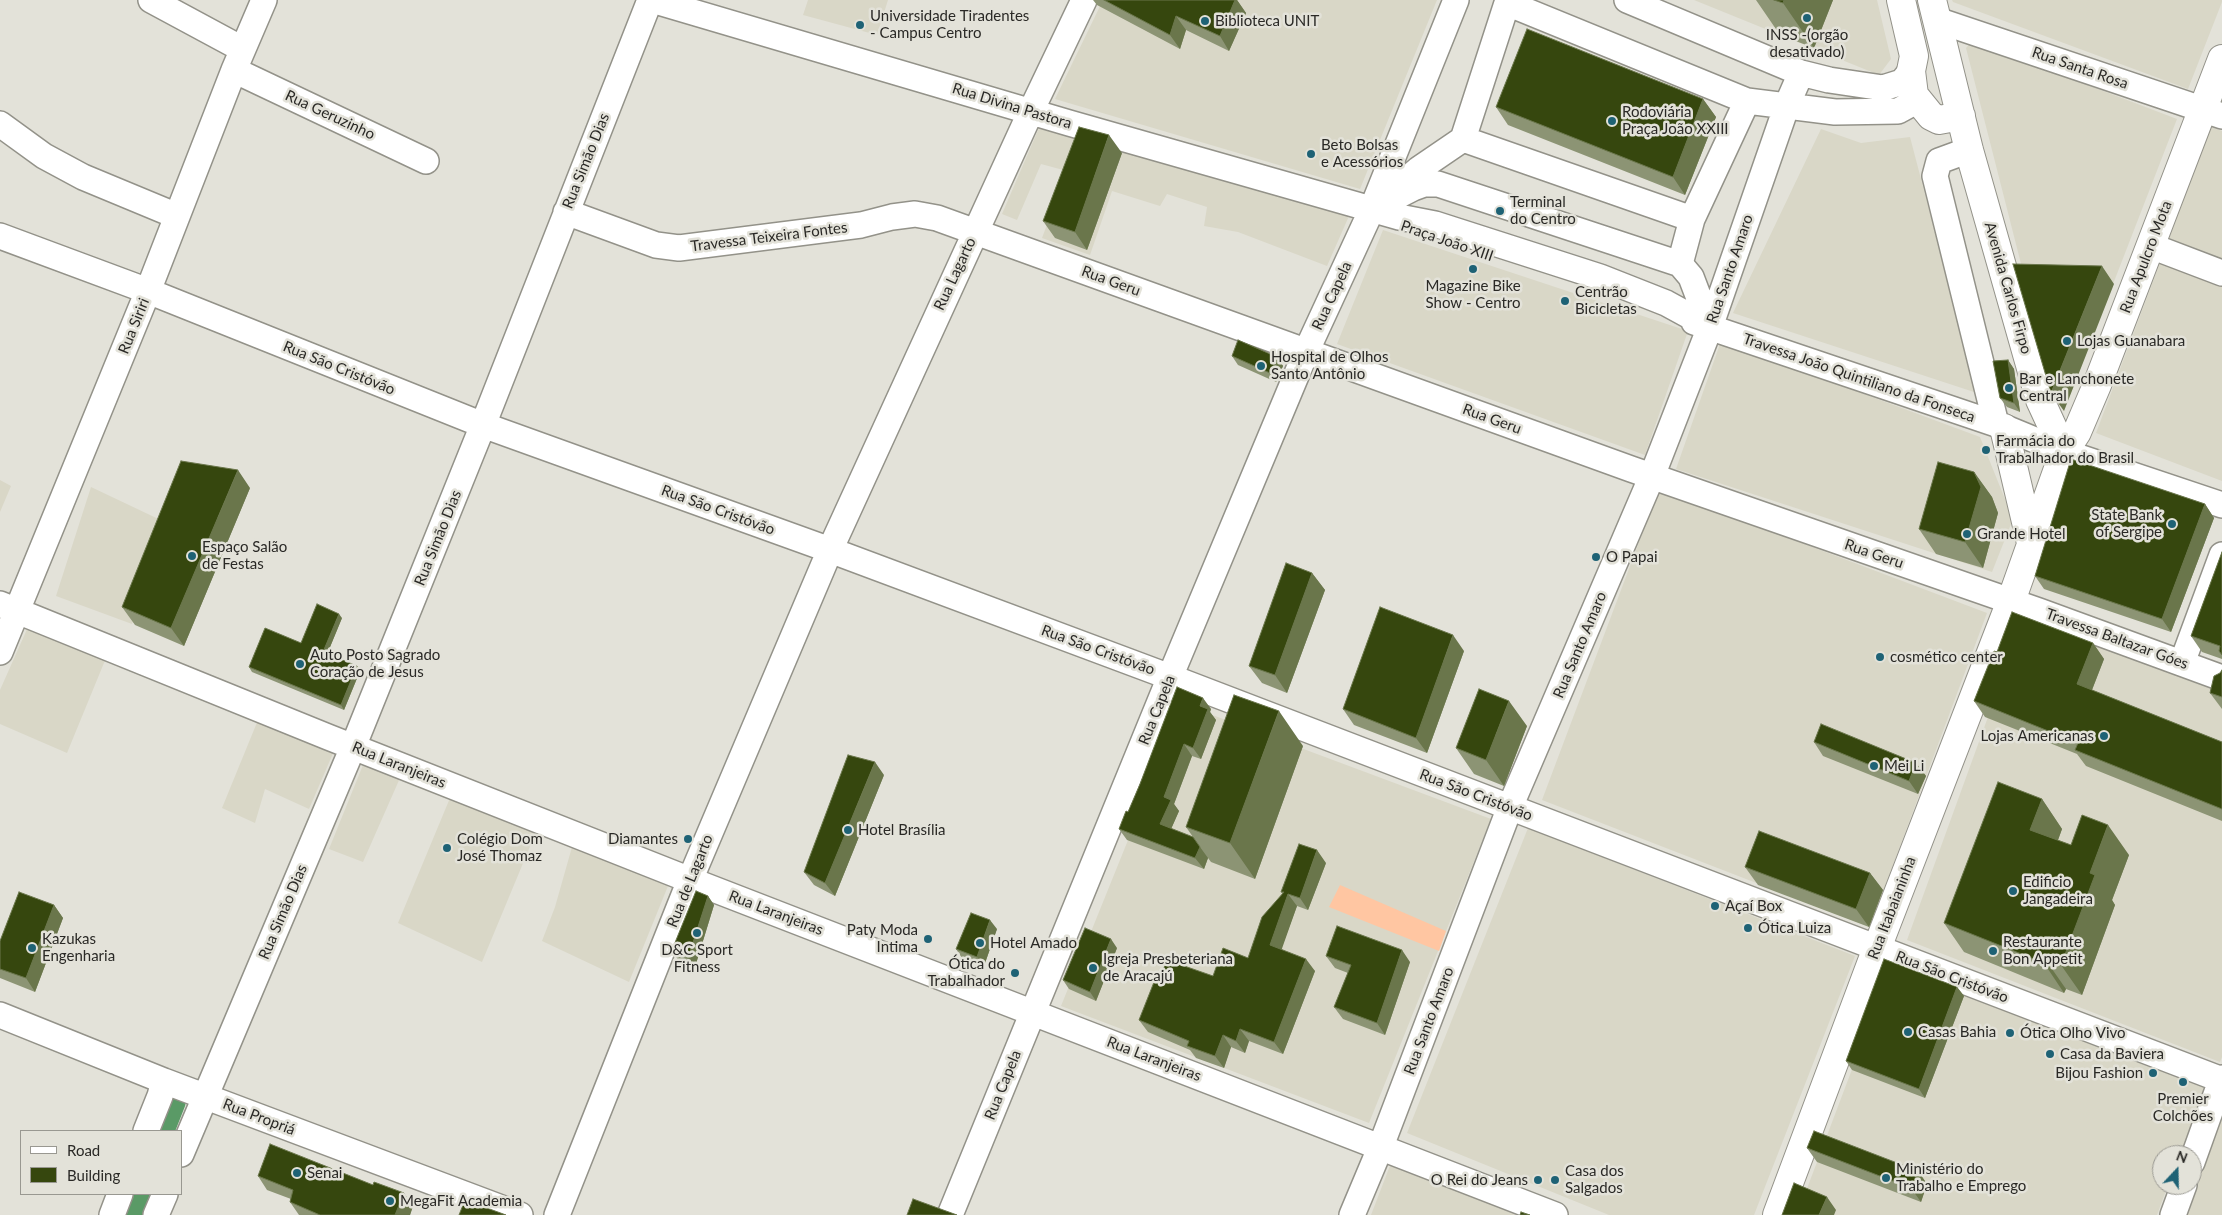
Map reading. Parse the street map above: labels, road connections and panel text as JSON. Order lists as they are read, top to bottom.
{
  "streets": {
    "main road": ["Rua Apulcro Mota", "Avenida Carlos Firpo", "Rua Itabaianinha"],
    "street": [
      "Rua Santa Rosa",
      "Rua Divina Pastora",
      "Rua Geruzinho",
      "Rua Simão Dias",
      "Travessa Teixeira Fontes",
      "Praça João XIII",
      "Rua Santo Amaro",
      "Rua Lagarto",
      "Rua Geru",
      "Rua Capela",
      "Rua Siriri",
      "Rua São Cristóvão",
      "Travessa João Quintiliano da Fonseca",
      "Travessa Baltazar Góes",
      "Rua Laranjeiras",
      "Rua de Lagarto",
      "Rua Propriá"
    ]
  },
  "crossings": [
    ["Rua Santa Rosa", "Rua Apulcro Mota"],
    ["Rua Santa Rosa", "Avenida Carlos Firpo"],
    ["Rua Divina Pastora", "Rua Simão Dias"],
    ["Rua Divina Pastora", "Praça João XIII"],
    ["Rua Divina Pastora", "Rua Lagarto"],
    ["Rua Divina Pastora", "Rua Capela"],
    ["Rua Geruzinho", "Rua Siriri"],
    ["Rua Simão Dias", "Travessa Teixeira Fontes"],
    ["Rua Simão Dias", "Rua São Cristóvão"],
    ["Rua Simão Dias", "Rua Laranjeiras"],
    ["Rua Simão Dias", "Rua Propriá"],
    ["Travessa Teixeira Fontes", "Rua Lagarto"],
    ["Travessa Teixeira Fontes", "Rua Geru"],
    ["Praça João XIII", "Rua Santo Amaro"],
    ["Praça João XIII", "Rua Capela"],
    ["Praça João XIII", "Travessa João Quintiliano da Fonseca"],
    ["Rua Apulcro Mota", "Avenida Carlos Firpo"],
    ["Rua Apulcro Mota", "Travessa João Quintiliano da Fonseca"],
    ["Rua Apulcro Mota", "Rua Itabaianinha"],
    ["Rua Santo Amaro", "Rua Geru"],
    ["Rua Santo Amaro", "Rua São Cristóvão"],
    ["Rua Santo Amaro", "Travessa João Quintiliano da Fonseca"],
    ["Rua Santo Amaro", "Rua Laranjeiras"],
    ["Rua Lagarto", "Rua Geru"],
    ["Rua Lagarto", "Rua São Cristóvão"],
    ["Rua Lagarto", "Rua de Lagarto"],
    ["Rua Geru", "Rua Capela"],
    ["Rua Geru", "Travessa Baltazar Góes"],
    ["Rua Geru", "Rua Itabaianinha"],
    ["Avenida Carlos Firpo", "Travessa João Quintiliano da Fonseca"],
    ["Rua Capela", "Rua São Cristóvão"],
    ["Rua Capela", "Rua Laranjeiras"],
    ["Rua Siriri", "Rua São Cristóvão"],
    ["Rua Siriri", "Rua Laranjeiras"],
    ["Rua São Cristóvão", "Rua de Lagarto"],
    ["Rua São Cristóvão", "Rua Itabaianinha"],
    ["Travessa Baltazar Góes", "Rua Itabaianinha"],
    ["Rua Laranjeiras", "Rua de Lagarto"]
  ],
  "places": [
    "INSS -(orgão desativado)",
    "Biblioteca UNIT",
    "Universidade Tiradentes - Campus Centro",
    "Rodoviária Praça João XXIII",
    "Beto Bolsas e Acessórios",
    "Terminal do Centro",
    "Magazine Bike Show - Centro",
    "Centrão Bicicletas",
    "Lojas Guanabara",
    "Hospital de Olhos Santo Antônio",
    "Bar e Lanchonete Central",
    "Farmácia do Trabalhador do Brasil",
    "State Bank of Sergipe",
    "Grande Hotel",
    "Espaço Salão de Festas",
    "O Papai",
    "cosmético center",
    "Auto Posto Sagrado Coração de Jesus",
    "Lojas Americanas",
    "Mei Li",
    "Hotel Brasília",
    "Diamantes",
    "Colégio Dom José Thomaz",
    "Edificio Jangadeira",
    "Açaí Box",
    "Ótica Luiza",
    "D&C Sport Fitness",
    "Paty Moda Intima",
    "Hotel Amado",
    "Kazukas Engenharia",
    "Restaurante Bon Appetit",
    "Igreja Presbeteriana de Aracajú",
    "Ótica do Trabalhador",
    "Casas Bahia",
    "Ótica Olho Vivo",
    "Casa da Baviera",
    "Bijou Fashion",
    "Premier Colchões",
    "Senai",
    "Ministério do Trabalho e Emprego",
    "O Rei do Jeans",
    "Casa dos Salgados",
    "MegaFit Academia"
  ],
  "legend": ["Road", "Building"],
  "north": "top"
}
